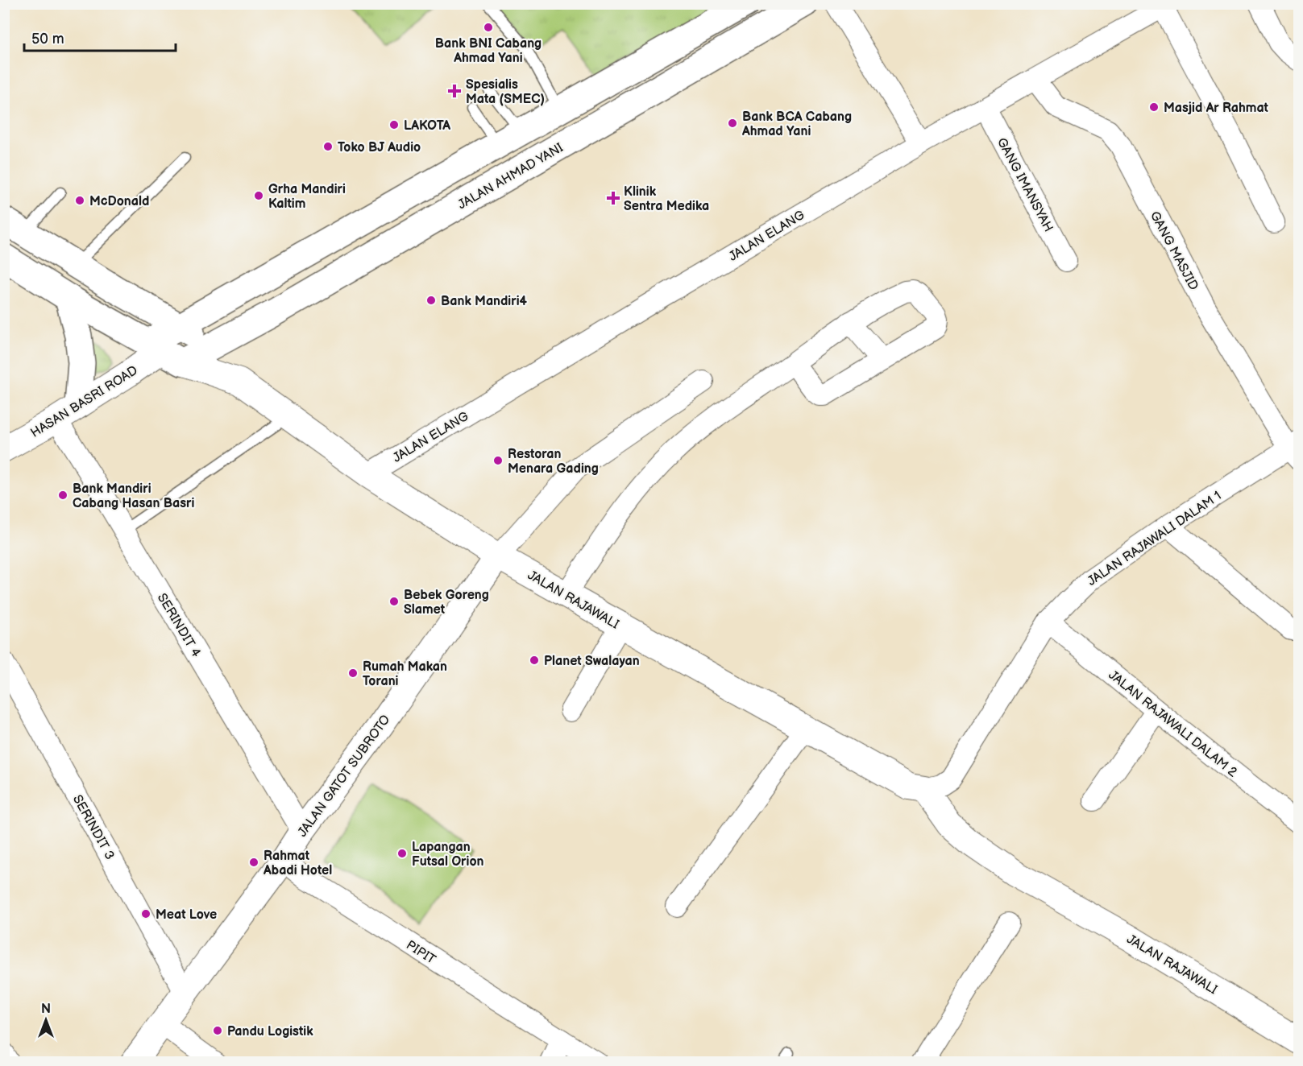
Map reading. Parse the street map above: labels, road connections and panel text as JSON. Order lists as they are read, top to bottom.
{
  "streets": {
    "main road": ["JALAN AHMAD YANI"],
    "street": [
      "GANG IMANSYAH",
      "JALAN ELANG",
      "GANG MASJID",
      "HASAN BASRI ROAD",
      "JALAN RAJAWALI DALAM 1",
      "JALAN RAJAWALI",
      "SERINDIT 4",
      "JALAN RAJAWALI DALAM 2",
      "JALAN GATOT SUBROTO",
      "SERINDIT 3",
      "PIPIT"
    ]
  },
  "crossings": [
    ["JALAN AHMAD YANI", "HASAN BASRI ROAD"],
    ["GANG IMANSYAH", "JALAN ELANG"],
    ["JALAN ELANG", "GANG MASJID"],
    ["JALAN ELANG", "JALAN RAJAWALI"],
    ["GANG MASJID", "JALAN RAJAWALI DALAM 1"],
    ["HASAN BASRI ROAD", "SERINDIT 4"],
    ["JALAN RAJAWALI DALAM 1", "JALAN RAJAWALI"],
    ["JALAN RAJAWALI DALAM 1", "JALAN RAJAWALI DALAM 2"],
    ["JALAN RAJAWALI", "JALAN GATOT SUBROTO"],
    ["SERINDIT 4", "JALAN GATOT SUBROTO"],
    ["JALAN GATOT SUBROTO", "SERINDIT 3"],
    ["JALAN GATOT SUBROTO", "PIPIT"]
  ],
  "places": {
    "other": [
      "Bank BNI Cabang Ahmad Yani",
      "Masjid Ar Rahmat",
      "Bank BCA Cabang Ahmad Yani",
      "LAKOTA",
      "Toko BJ Audio",
      "Grha Mandiri Kaltim",
      "McDonald",
      "Bank Mandiri4",
      "Restoran Menara Gading",
      "Bank Mandiri Cabang Hasan Basri",
      "Bebek Goreng Slamet",
      "Planet Swalayan",
      "Rumah Makan Torani",
      "Lapangan Futsal Orion",
      "Rahmat Abadi Hotel",
      "Meat Love",
      "Pandu Logistik"
    ],
    "health": ["Spesialis Mata (SMEC)", "Klinik Sentra Medika"]
  },
  "scale_bar": "50 m",
  "north": "top"
}
